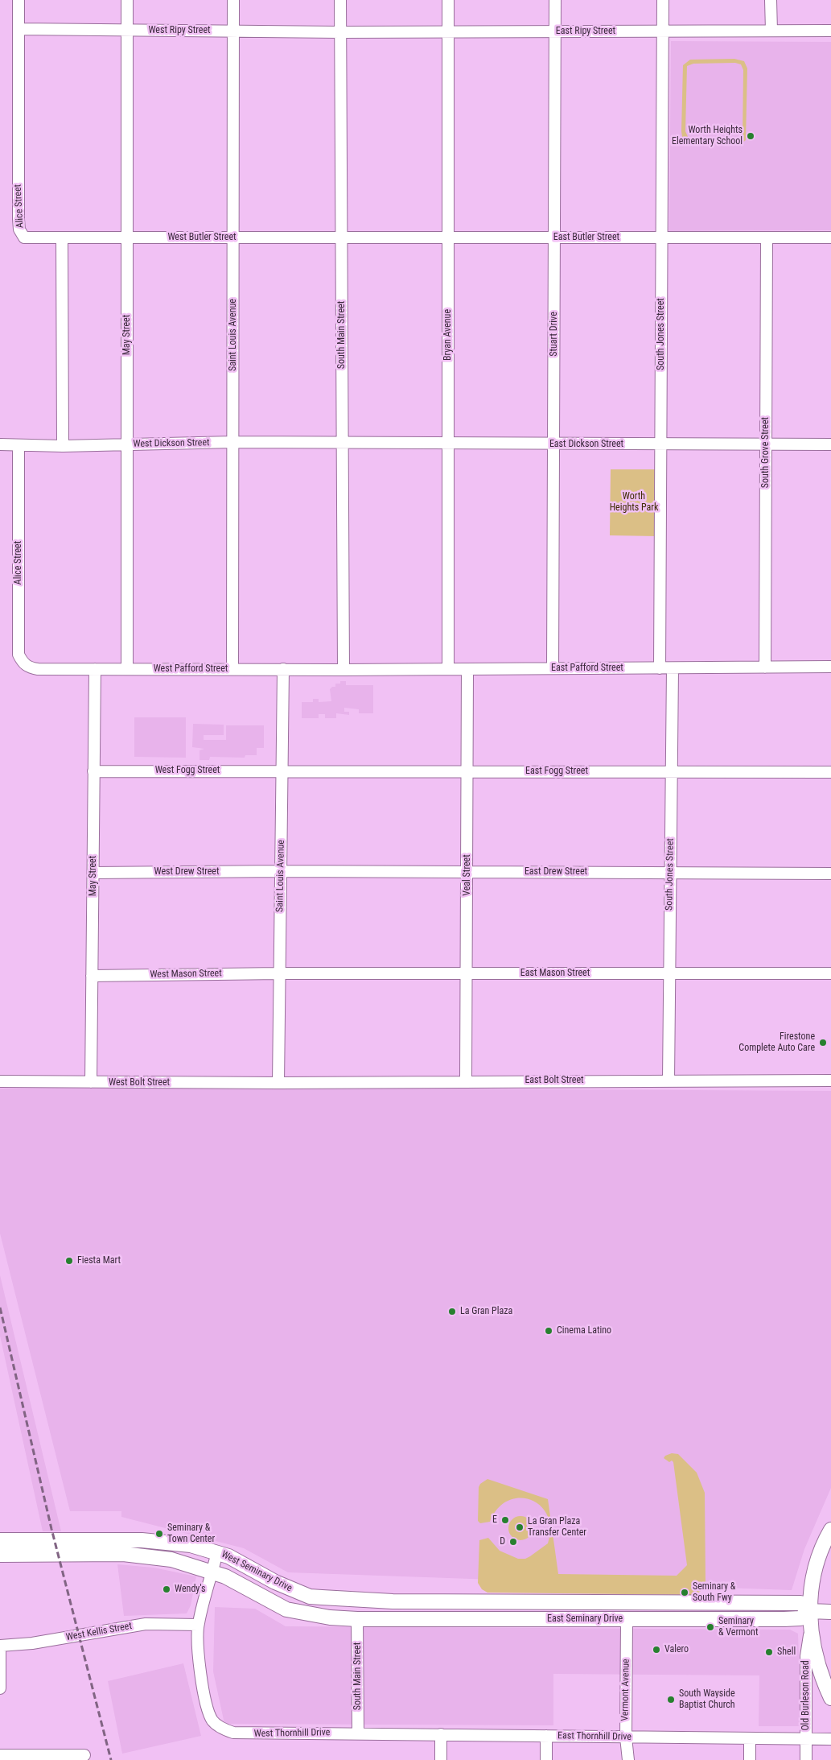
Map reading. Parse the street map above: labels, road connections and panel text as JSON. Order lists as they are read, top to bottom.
{
  "streets": {
    "main road": ["West Seminary Drive", "East Seminary Drive"],
    "street": [
      "West Ripy Street",
      "East Ripy Street",
      "Alice Street",
      "West Butler Street",
      "East Butler Street",
      "Stuart Drive",
      "South Jones Street",
      "May Street",
      "Saint Louis Avenue",
      "South Main Street",
      "Bryan Avenue",
      "West Dickson Street",
      "East Dickson Street",
      "South Grove Street",
      "East Pafford Street",
      "West Pafford Street",
      "West Fogg Street",
      "East Fogg Street",
      "West Drew Street",
      "East Drew Street",
      "Veal Street",
      "East Mason Street",
      "West Mason Street",
      "East Bolt Street",
      "West Bolt Street",
      "West Kellis Street",
      "Vermont Avenue",
      "Old Burleson Road",
      "West Thornhill Drive",
      "East Thornhill Drive"
    ]
  },
  "crossings": [
    ["West Ripy Street", "East Ripy Street"],
    ["West Ripy Street", "Alice Street"],
    ["West Ripy Street", "May Street"],
    ["West Ripy Street", "Saint Louis Avenue"],
    ["West Ripy Street", "South Main Street"],
    ["East Ripy Street", "Stuart Drive"],
    ["East Ripy Street", "South Jones Street"],
    ["East Ripy Street", "South Main Street"],
    ["East Ripy Street", "Bryan Avenue"],
    ["Alice Street", "West Butler Street"],
    ["Alice Street", "West Dickson Street"],
    ["Alice Street", "West Pafford Street"],
    ["West Butler Street", "East Butler Street"],
    ["West Butler Street", "May Street"],
    ["West Butler Street", "Saint Louis Avenue"],
    ["West Butler Street", "South Main Street"],
    ["East Butler Street", "Stuart Drive"],
    ["East Butler Street", "South Jones Street"],
    ["East Butler Street", "South Main Street"],
    ["East Butler Street", "Bryan Avenue"],
    ["East Butler Street", "South Grove Street"],
    ["Stuart Drive", "East Dickson Street"],
    ["Stuart Drive", "East Pafford Street"],
    ["South Jones Street", "East Dickson Street"],
    ["South Jones Street", "East Pafford Street"],
    ["South Jones Street", "East Fogg Street"],
    ["South Jones Street", "East Drew Street"],
    ["South Jones Street", "East Mason Street"],
    ["South Jones Street", "East Bolt Street"],
    ["May Street", "West Dickson Street"],
    ["May Street", "West Pafford Street"],
    ["May Street", "West Fogg Street"],
    ["May Street", "West Drew Street"],
    ["May Street", "West Mason Street"],
    ["May Street", "West Bolt Street"],
    ["Saint Louis Avenue", "West Dickson Street"],
    ["Saint Louis Avenue", "West Pafford Street"],
    ["Saint Louis Avenue", "West Fogg Street"],
    ["Saint Louis Avenue", "East Fogg Street"],
    ["Saint Louis Avenue", "West Drew Street"],
    ["Saint Louis Avenue", "East Drew Street"],
    ["Saint Louis Avenue", "East Mason Street"],
    ["Saint Louis Avenue", "West Mason Street"],
    ["Saint Louis Avenue", "East Bolt Street"],
    ["Saint Louis Avenue", "West Bolt Street"],
    ["South Main Street", "West Dickson Street"],
    ["South Main Street", "East Dickson Street"],
    ["South Main Street", "East Pafford Street"],
    ["South Main Street", "West Pafford Street"],
    ["South Main Street", "West Seminary Drive"],
    ["South Main Street", "East Seminary Drive"],
    ["South Main Street", "West Thornhill Drive"],
    ["South Main Street", "East Thornhill Drive"],
    ["Bryan Avenue", "East Dickson Street"],
    ["Bryan Avenue", "East Pafford Street"],
    ["West Dickson Street", "East Dickson Street"],
    ["East Dickson Street", "South Grove Street"],
    ["South Grove Street", "East Pafford Street"],
    ["East Pafford Street", "West Pafford Street"],
    ["East Pafford Street", "Veal Street"],
    ["West Fogg Street", "East Fogg Street"],
    ["East Fogg Street", "Veal Street"],
    ["West Drew Street", "East Drew Street"],
    ["East Drew Street", "Veal Street"],
    ["Veal Street", "East Mason Street"],
    ["Veal Street", "East Bolt Street"],
    ["East Mason Street", "West Mason Street"],
    ["East Bolt Street", "West Bolt Street"],
    ["West Seminary Drive", "East Seminary Drive"],
    ["East Seminary Drive", "Vermont Avenue"],
    ["West Kellis Street", "West Thornhill Drive"],
    ["Vermont Avenue", "East Thornhill Drive"],
    ["Old Burleson Road", "East Thornhill Drive"],
    ["West Thornhill Drive", "East Thornhill Drive"]
  ],
  "parks": ["Worth Heights Park"],
  "places": [
    "Worth Heights Elementary School",
    "Firestone Complete Auto Care",
    "Fiesta Mart",
    "La Gran Plaza",
    "Cinema Latino",
    "E",
    "La Gran Plaza Transfer Center",
    "Seminary & Town Center",
    "D",
    "Wendy's",
    "Seminary & South Fwy",
    "Seminary & Vermont",
    "Valero",
    "Shell",
    "South Wayside Baptist Church"
  ]
}
